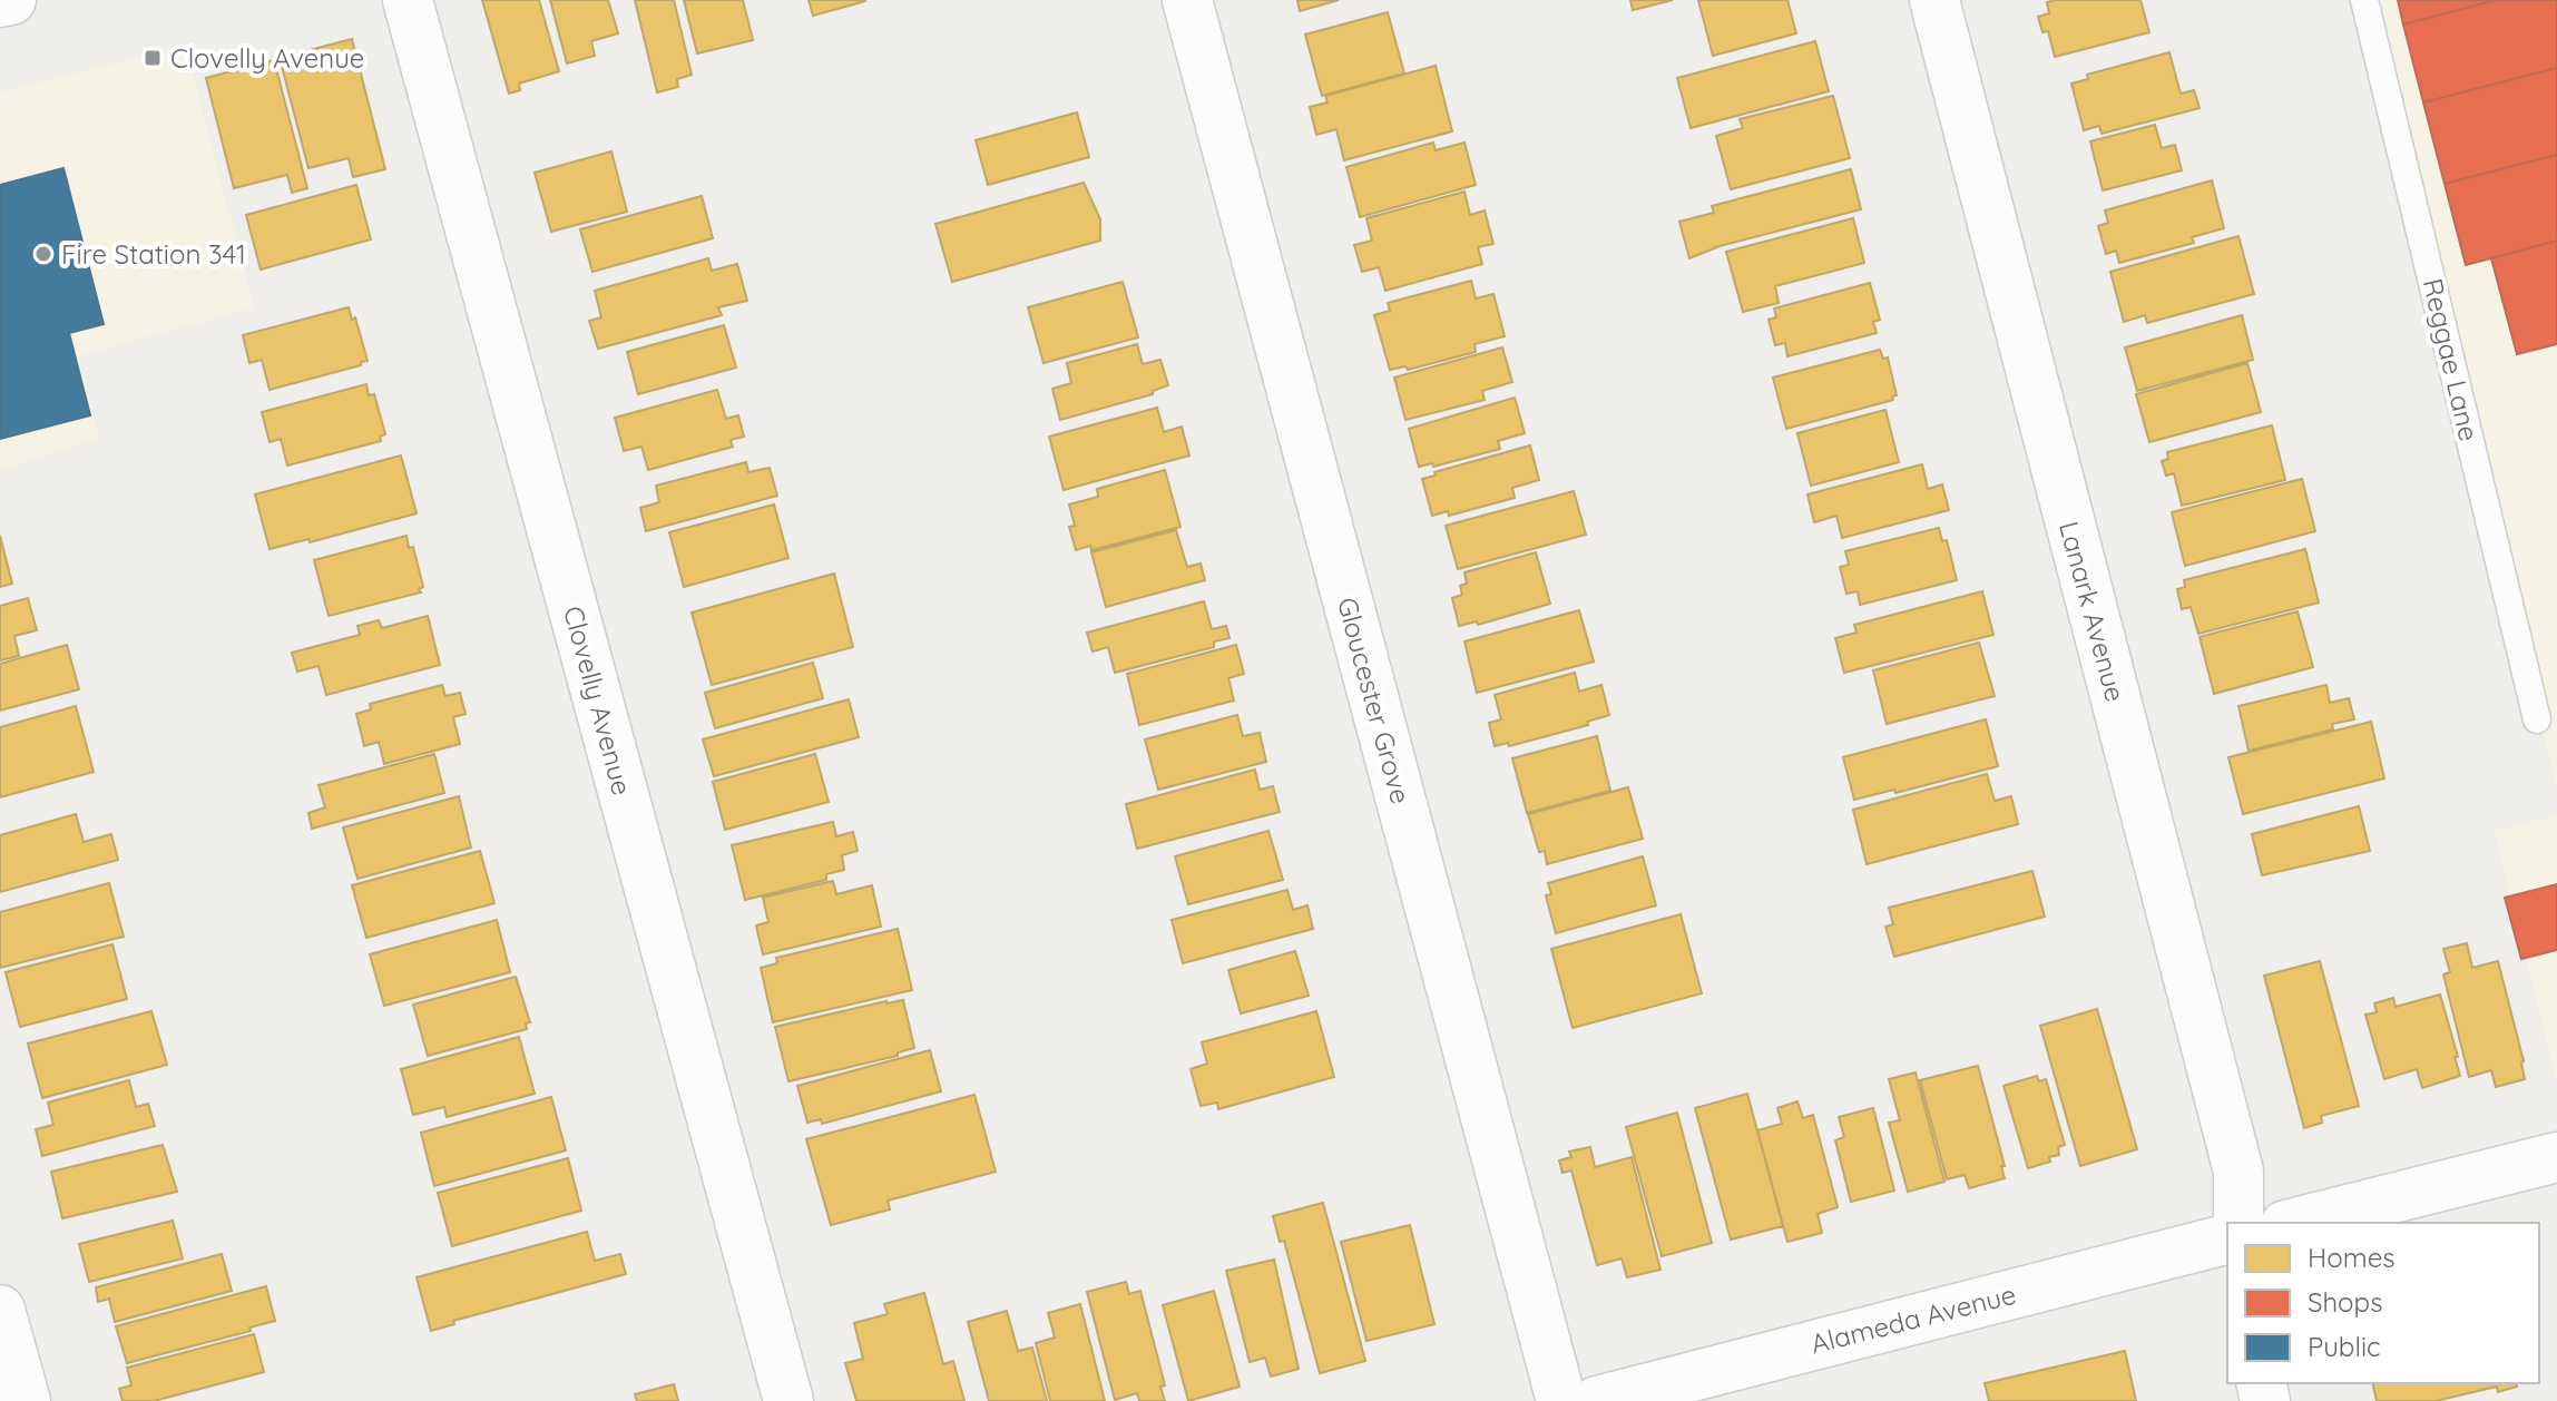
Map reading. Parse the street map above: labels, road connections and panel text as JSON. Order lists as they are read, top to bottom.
{
  "streets": {
    "street": [
      "Lanark Avenue",
      "Clovelly Avenue",
      "Gloucester Grove",
      "Alameda Avenue"
    ],
    "lane": ["Reggae Lane"]
  },
  "places": {
    "transit": ["Clovelly Avenue"],
    "other": ["Fire Station 341"]
  },
  "legend": ["Homes", "Shops", "Public"]
}
